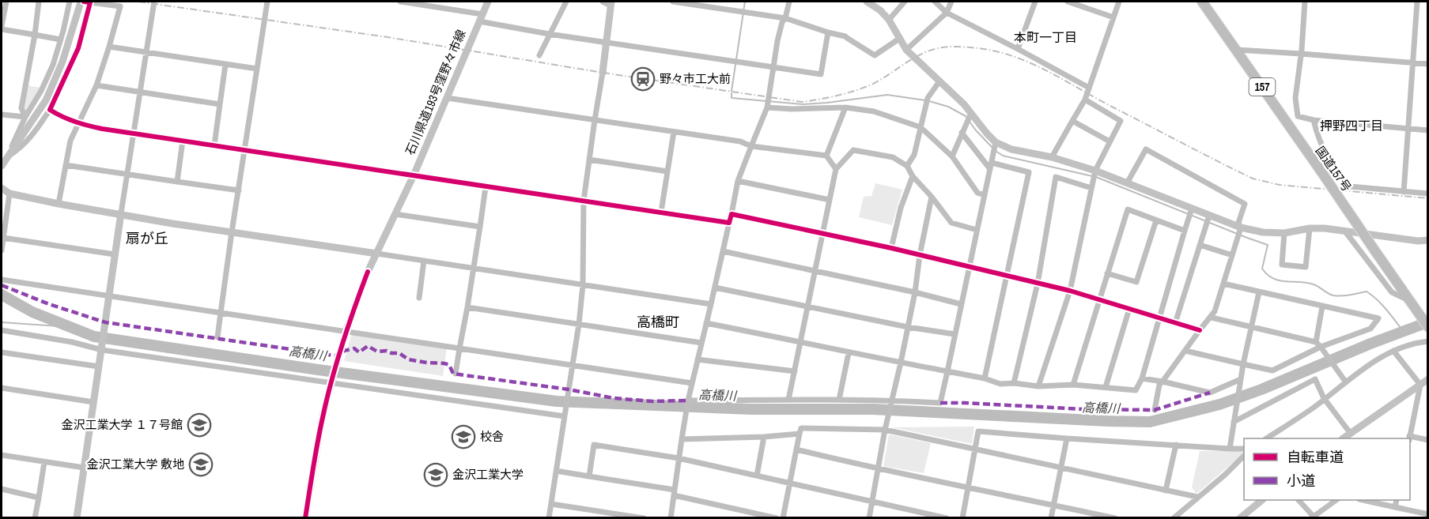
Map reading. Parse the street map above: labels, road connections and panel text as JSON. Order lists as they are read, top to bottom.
{
  "streets": {
    "highway": ["157", "国道157号"],
    "street": ["石川県道193号窪野々市線"]
  },
  "districts": [
    "本町一丁目",
    "押野四丁目",
    "扇が丘",
    "高橋町"
  ],
  "water": ["高橋川"],
  "places": {
    "station": ["野々市工大前"],
    "school or university": [
      "金沢工業大学 １７号館",
      "校舎",
      "金沢工業大学 敷地",
      "金沢工業大学"
    ]
  },
  "legend": ["自転車道", "小道"]
}
